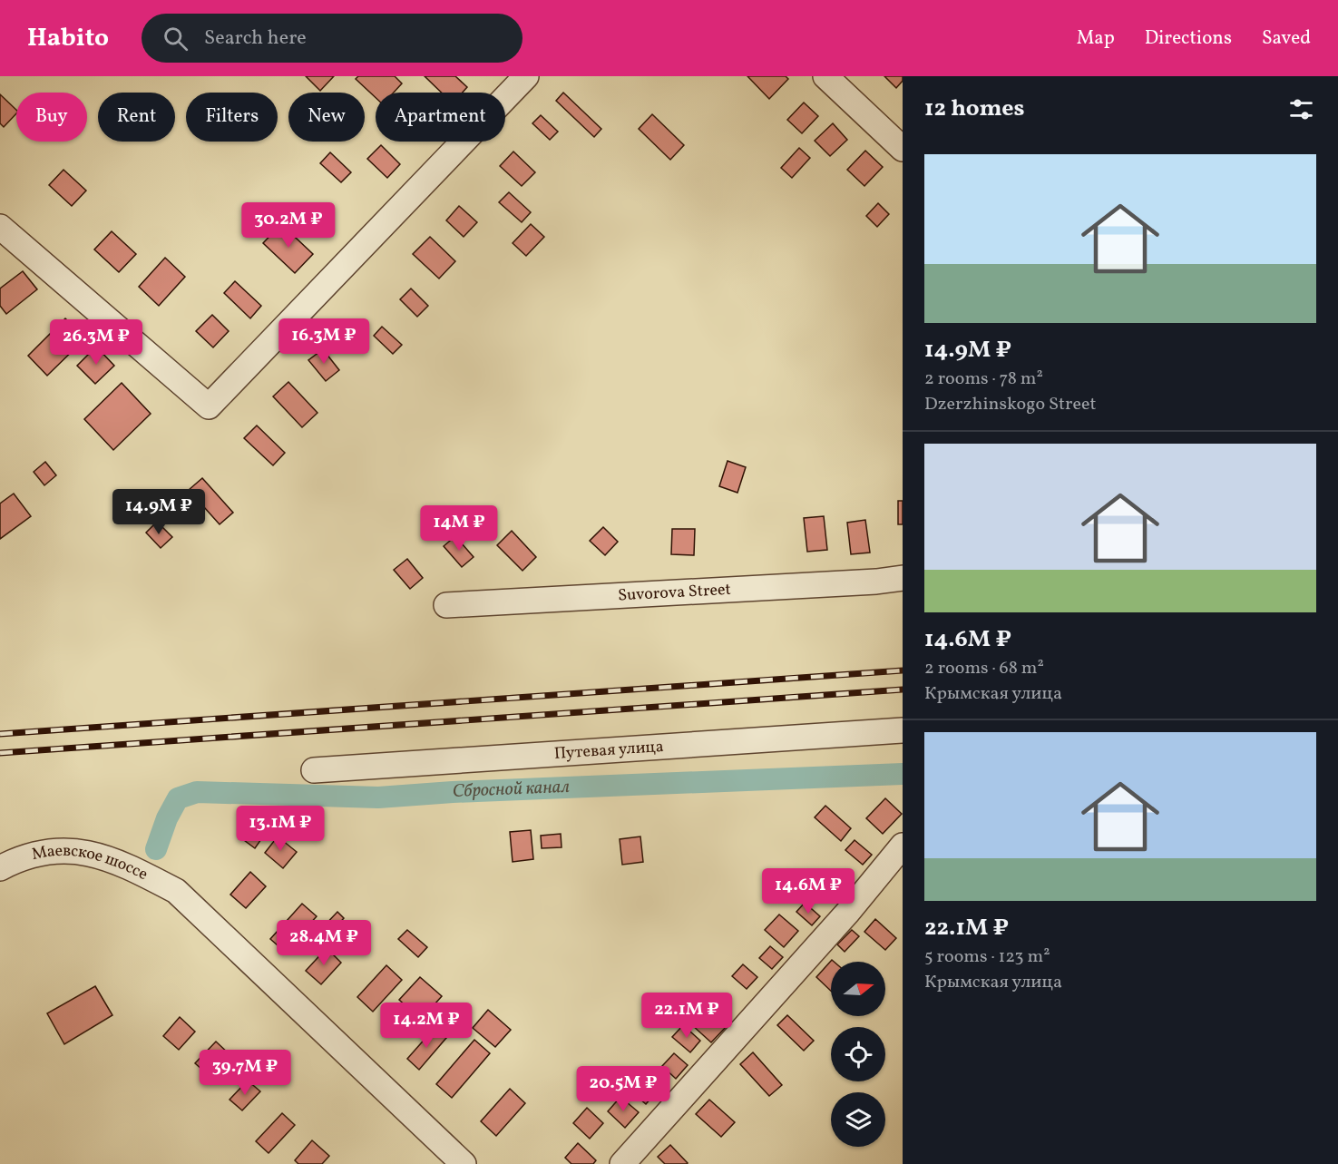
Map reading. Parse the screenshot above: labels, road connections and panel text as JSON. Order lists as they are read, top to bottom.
{
  "streets": {
    "street": ["Suvorova Street", "Путевая улица", "Маевское шоссе"]
  },
  "water": ["Сбросной канал"],
  "north": "right",
  "page": {
    "header": "Habito",
    "search": "Search here",
    "nav": ["Map", "Directions", "Saved"],
    "heading": "12 homes",
    "chip": [
      "Buy",
      "Rent",
      "Filters",
      "New",
      "Apartment"
    ],
    "list": [
      {
        "name": "14.9M ₽",
        "note": "2 rooms · 78 m² · Dzerzhinskogo Street"
      },
      {
        "name": "14.6M ₽",
        "note": "2 rooms · 68 m² · Крымская улица"
      },
      {
        "name": "22.1M ₽",
        "note": "5 rooms · 123 m² · Крымская улица"
      }
    ],
    "price": [
      "30.2M ₽",
      "16.3M ₽",
      "26.3M ₽",
      "14.9M ₽",
      "14M ₽",
      "13.1M ₽",
      "14.6M ₽",
      "28.4M ₽",
      "22.1M ₽",
      "14.2M ₽",
      "39.7M ₽",
      "20.5M ₽"
    ]
  }
}
